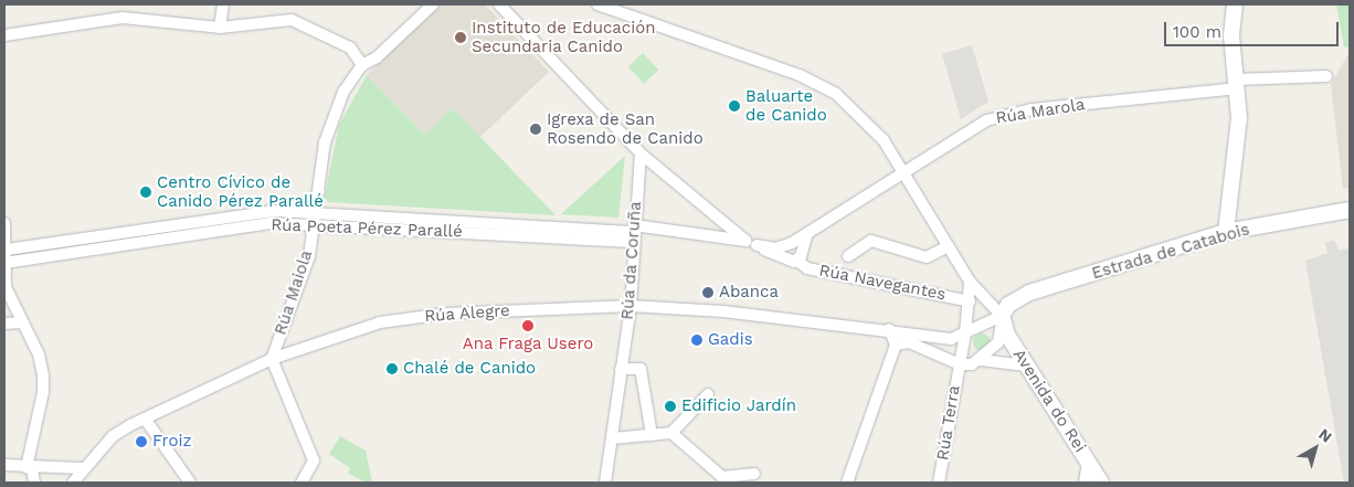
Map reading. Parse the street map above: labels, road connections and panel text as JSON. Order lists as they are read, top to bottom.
{
  "streets": {
    "main road": ["Estrada de Catabois", "Avenida do Rei"],
    "street": [
      "Rúa Marola",
      "Rúa Poeta Pérez Parallé",
      "Rúa da Coruña",
      "Rúa Navegantes",
      "Rúa Maiola",
      "Rúa Alegre",
      "Rúa Terra"
    ]
  },
  "crossings": [
    ["Rúa Poeta Pérez Parallé", "Rúa da Coruña"],
    ["Rúa Poeta Pérez Parallé", "Rúa Maiola"],
    ["Estrada de Catabois", "Avenida do Rei"],
    ["Rúa da Coruña", "Rúa Alegre"],
    ["Rúa Navegantes", "Rúa Terra"],
    ["Rúa Maiola", "Rúa Alegre"],
    ["Rúa Alegre", "Rúa Terra"]
  ],
  "places": [
    "Instituto de Educación Secundaria Canido",
    "Baluarte de Canido",
    "Igrexa de San Rosendo de Canido",
    "Centro Cívico de Canido Pérez Parallé",
    "Abanca",
    "Ana Fraga Usero",
    "Gadis",
    "Chalé de Canido",
    "Edificio Jardín",
    "Froiz"
  ],
  "scale_bar": "100 m",
  "north": "top right"
}
